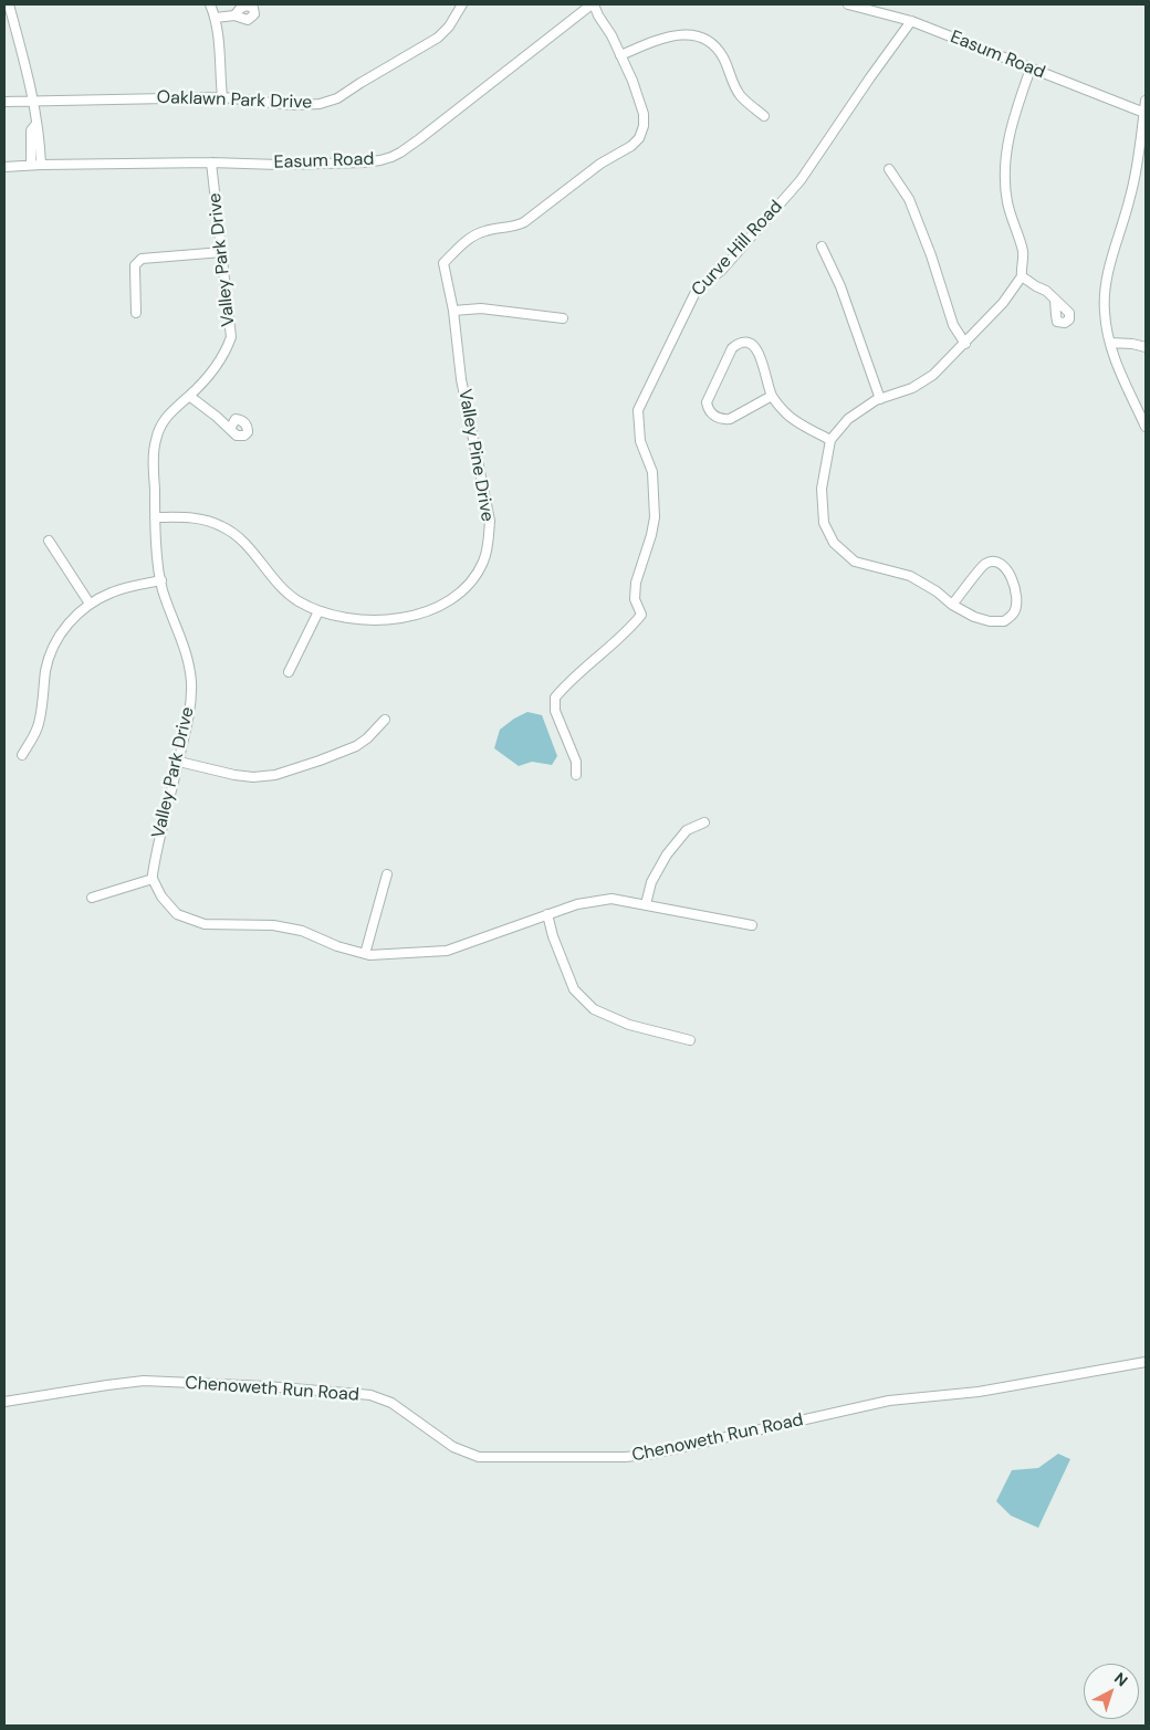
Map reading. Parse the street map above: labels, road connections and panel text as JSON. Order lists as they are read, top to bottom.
{
  "streets": {
    "street": [
      "Easum Road",
      "Oaklawn Park Drive",
      "Curve Hill Road",
      "Valley Park Drive",
      "Valley Pine Drive",
      "Chenoweth Run Road"
    ]
  },
  "crossings": [
    ["Easum Road", "Curve Hill Road"],
    ["Easum Road", "Valley Park Drive"],
    ["Valley Park Drive", "Valley Pine Drive"]
  ],
  "north": "top right"
}
